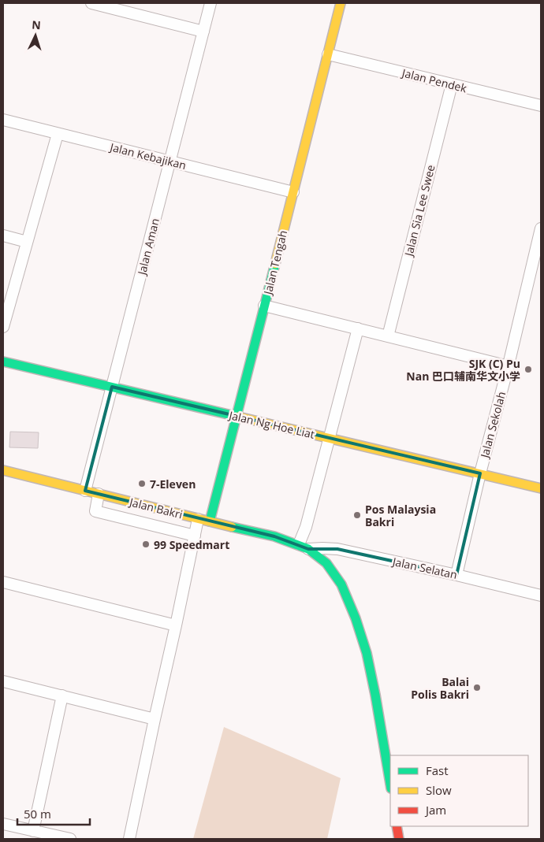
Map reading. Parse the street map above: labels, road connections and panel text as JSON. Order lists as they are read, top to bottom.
{
  "streets": {
    "street": [
      "Jalan Pendek",
      "Jalan Kebajikan",
      "Jalan Sia Lee Swee",
      "Jalan Aman",
      "Jalan Tengah",
      "Jalan Ng Hoe Liat",
      "Jalan Sekolah",
      "Jalan Bakri",
      "Jalan Selatan"
    ]
  },
  "crossings": [
    ["Jalan Pendek", "Jalan Sia Lee Swee"],
    ["Jalan Pendek", "Jalan Tengah"],
    ["Jalan Kebajikan", "Jalan Aman"],
    ["Jalan Kebajikan", "Jalan Tengah"],
    ["Jalan Aman", "Jalan Ng Hoe Liat"],
    ["Jalan Aman", "Jalan Bakri"],
    ["Jalan Tengah", "Jalan Ng Hoe Liat"],
    ["Jalan Tengah", "Jalan Bakri"],
    ["Jalan Ng Hoe Liat", "Jalan Sekolah"],
    ["Jalan Sekolah", "Jalan Selatan"],
    ["Jalan Bakri", "Jalan Selatan"]
  ],
  "places": [
    "SJK (C) Pu Nan 巴口辅南华文小学",
    "7-Eleven",
    "Pos Malaysia Bakri",
    "99 Speedmart",
    "Balai Polis Bakri"
  ],
  "legend": ["Fast", "Slow", "Jam"],
  "scale_bar": "50 m",
  "north": "top"
}
